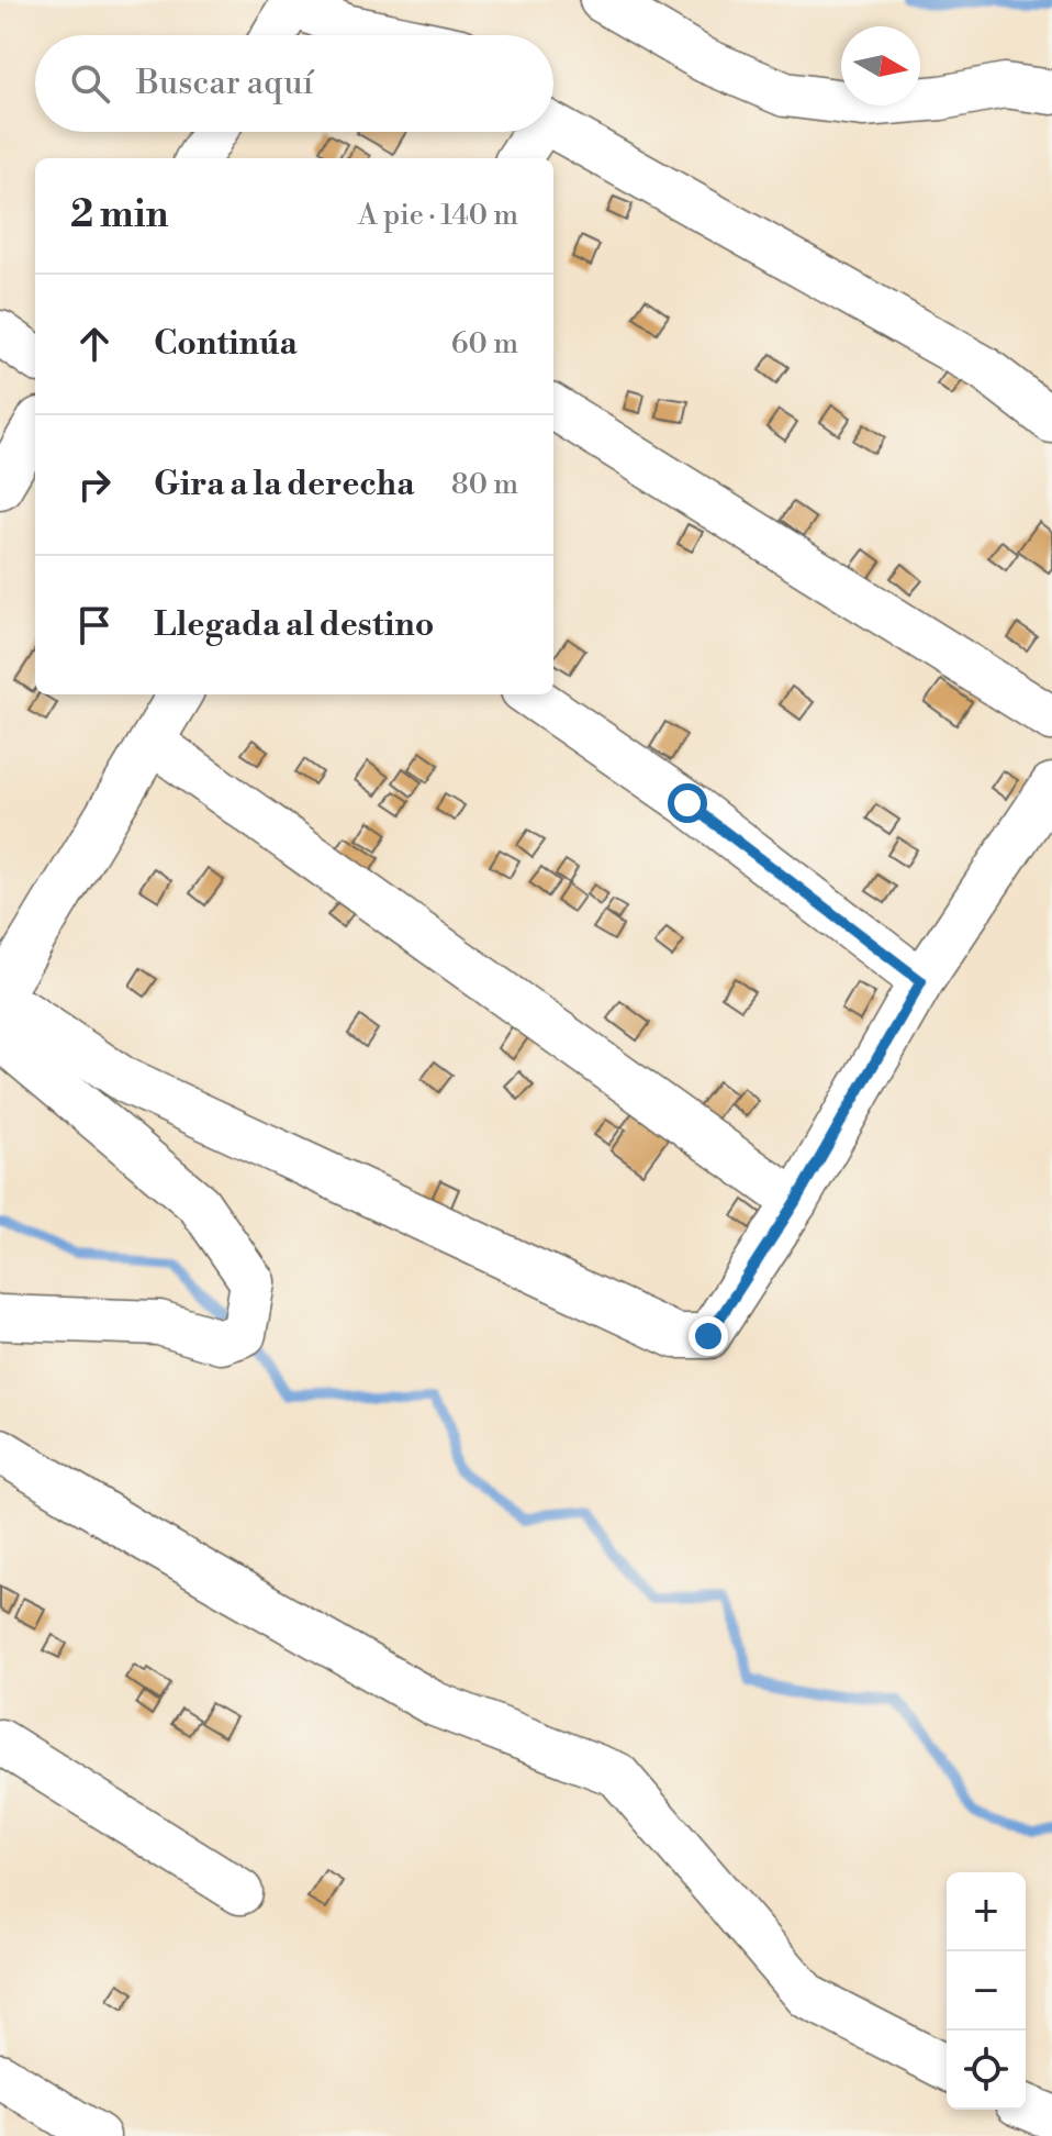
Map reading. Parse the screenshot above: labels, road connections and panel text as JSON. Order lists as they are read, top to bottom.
{
  "north": "right",
  "page": {
    "search": "Buscar aquí",
    "heading": ["2 min", "A pie · 140 m"],
    "list": [
      ["Continúa", "60 m"],
      ["Gira a la derecha", "80 m"],
      "Llegada al destino"
    ],
    "map_buttons": ["+", "−"]
  }
}
